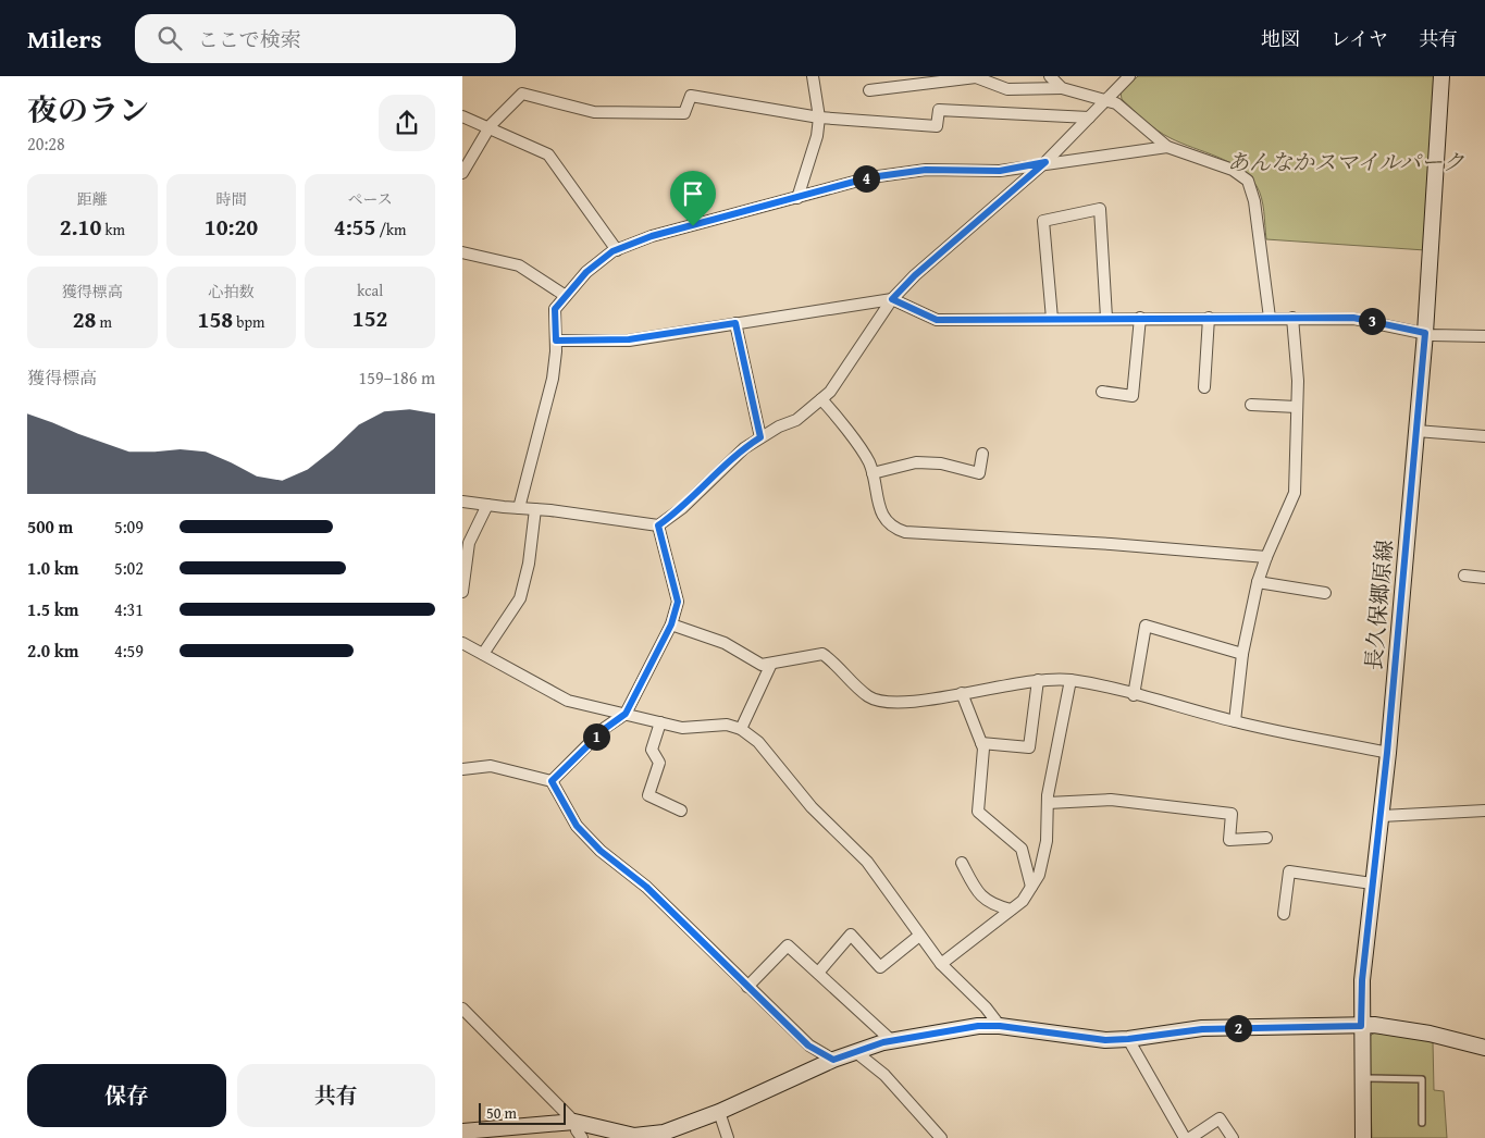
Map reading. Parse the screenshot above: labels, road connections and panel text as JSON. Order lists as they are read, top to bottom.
{
  "streets": {
    "main road": ["長久保郷原線"]
  },
  "parks": ["あんなかスマイルパーク"],
  "scale_bar": "50 m",
  "page": {
    "header": "Milers",
    "search": "ここで検索",
    "nav": ["地図", "レイヤ", "共有"],
    "heading": ["夜のラン", "20:28"],
    "pins": [
      "4",
      "3",
      "1",
      "2"
    ],
    "stats": [
      ["距離", "2.10 km"],
      ["時間", "10:20"],
      ["ペース", "4:55 /km"],
      ["獲得標高", "28 m"],
      ["心拍数", "158 bpm"],
      ["kcal", "152"]
    ],
    "chart": ["獲得標高", "159–186 m"],
    "list": [
      {
        "name": "500 m",
        "note": "5:09"
      },
      {
        "name": "1.0 km",
        "note": "5:02"
      },
      {
        "name": "1.5 km",
        "note": "4:31"
      },
      {
        "name": "2.0 km",
        "note": "4:59"
      }
    ],
    "buttons": ["保存", "共有"],
    "scale": "50 m"
  }
}
